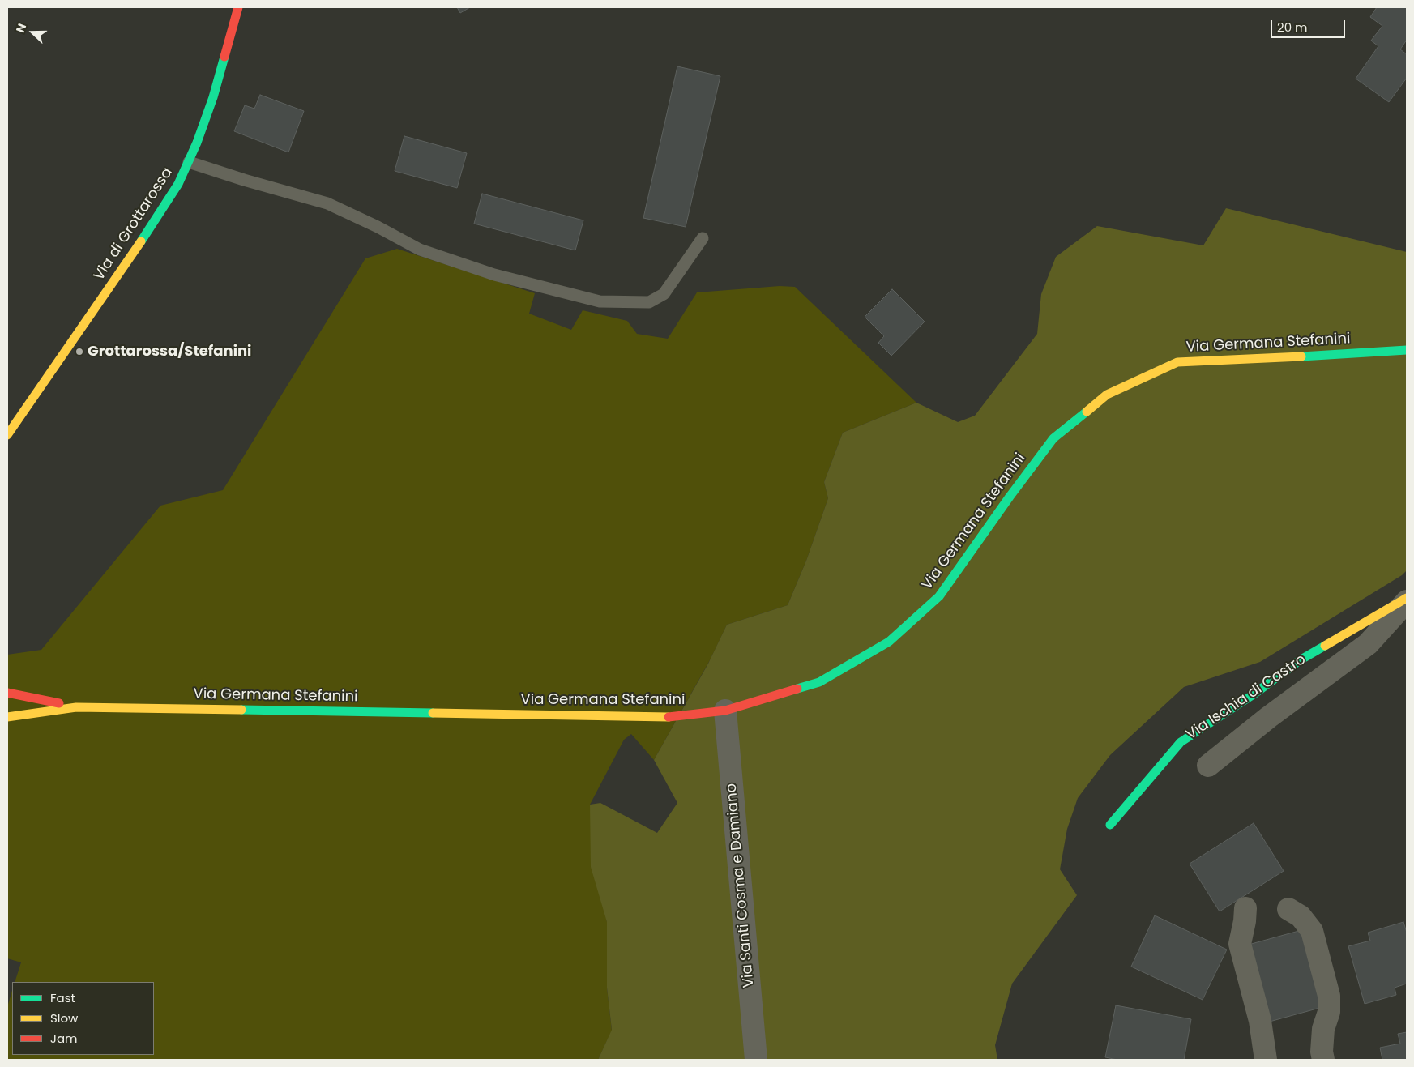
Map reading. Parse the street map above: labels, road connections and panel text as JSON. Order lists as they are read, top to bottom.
{
  "streets": {
    "street": [
      "Via di Grottarossa",
      "Via Germana Stefanini",
      "Via Ischia di Castro",
      "Via Santi Cosma e Damiano"
    ]
  },
  "crossings": [
    ["Via Germana Stefanini", "Via Santi Cosma e Damiano"]
  ],
  "places": ["Grottarossa/Stefanini"],
  "legend": ["Fast", "Slow", "Jam"],
  "scale_bar": "20 m",
  "north": "left"
}
